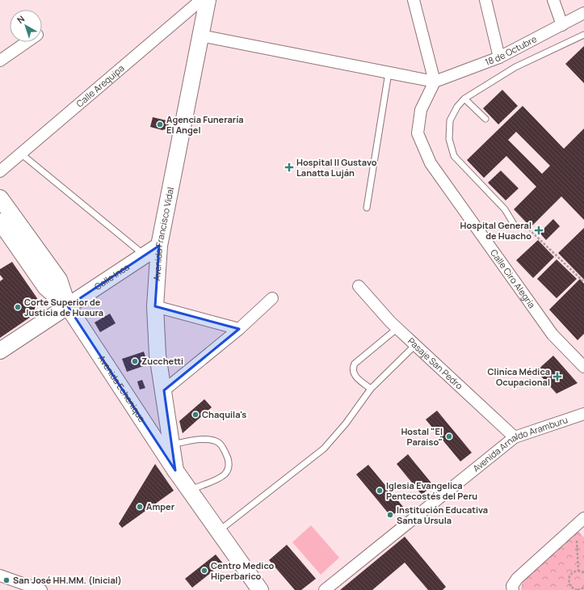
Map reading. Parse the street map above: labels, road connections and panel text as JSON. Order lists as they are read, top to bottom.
{
  "streets": {
    "street": [
      "18 de Octubre",
      "Calle Arequipa",
      "Avenida Francisco Vidal",
      "Calle Inca",
      "Calle Ciro Alegría",
      "Pasaje San Pedro",
      "Avenida Echenique",
      "Avenida Arnaldo Aramburu"
    ]
  },
  "crossings": [
    ["18 de Octubre", "Calle Ciro Alegría"],
    ["Avenida Francisco Vidal", "Calle Inca"],
    ["Avenida Francisco Vidal", "Avenida Echenique"],
    ["Calle Inca", "Avenida Echenique"],
    ["Pasaje San Pedro", "Avenida Arnaldo Aramburu"]
  ],
  "places": {
    "other": [
      "Agencia Funeraría El Angel",
      "Corte Superior de Justicia de Huaura",
      "Zucchetti",
      "Chaquila's",
      "Hostal \"El Paraiso\"",
      "Iglesia Evangelica Pentecostés del Peru",
      "Amper",
      "Institución Educativa Santa Ursula",
      "Centro Medico Hiperbarico",
      "San José HH.MM. (Inicial)"
    ],
    "health": ["Hospital II Gustavo Lanatta Luján", "Hospital General de Huacho", "Cliníca Médica Ocupacional"]
  },
  "north": "top left"
}
